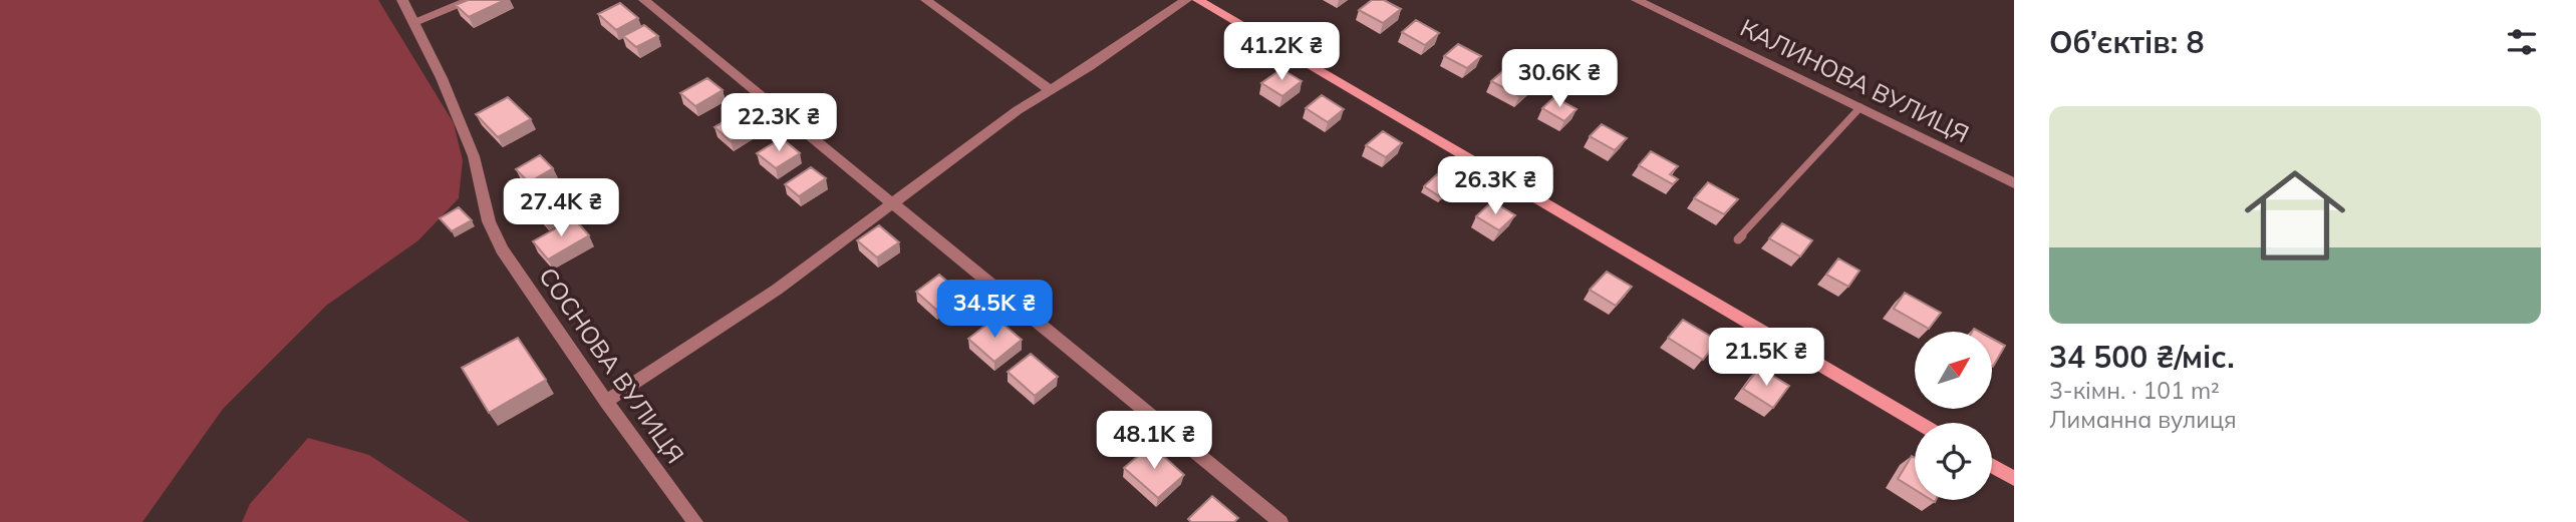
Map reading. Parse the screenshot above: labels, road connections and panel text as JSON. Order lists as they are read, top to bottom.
{
  "streets": {
    "street": ["КАЛИНОВА ВУЛИЦЯ", "СОСНОВА ВУЛИЦЯ"]
  },
  "north": "top right",
  "page": {
    "heading": "Об’єктів: 8",
    "price": [
      "41.2K ₴",
      "30.6K ₴",
      "22.3K ₴",
      "26.3K ₴",
      "27.4K ₴",
      "34.5K ₴",
      "21.5K ₴",
      "48.1K ₴"
    ],
    "list": [
      {
        "name": "34 500 ₴/міс.",
        "note": "3-кімн. · 101 m² · Лиманна вулиця"
      }
    ]
  }
}
